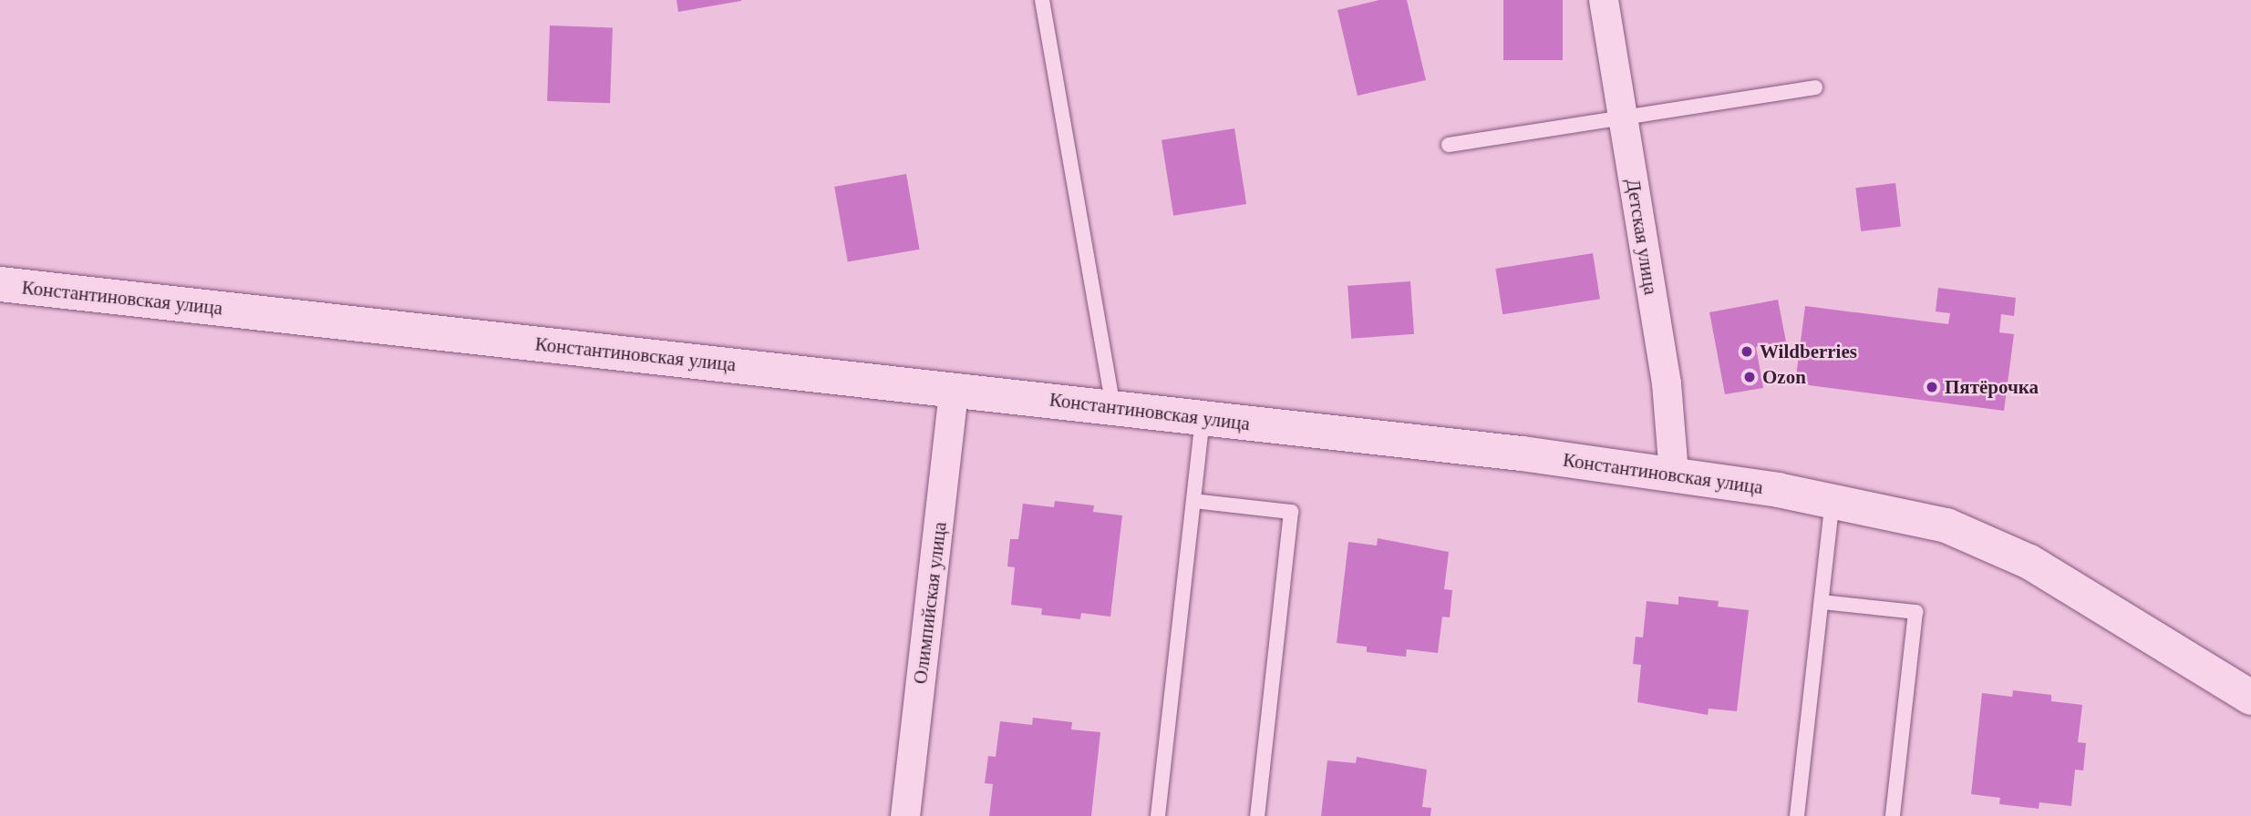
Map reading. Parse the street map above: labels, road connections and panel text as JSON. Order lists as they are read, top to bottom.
{
  "streets": {
    "street": ["Детская улица", "Константиновская улица", "Олимпийская улица"]
  },
  "crossings": [
    ["Детская улица", "Константиновская улица"],
    ["Константиновская улица", "Олимпийская улица"]
  ],
  "places": ["Wildberries", "Ozon", "Пятёрочка"]
}
